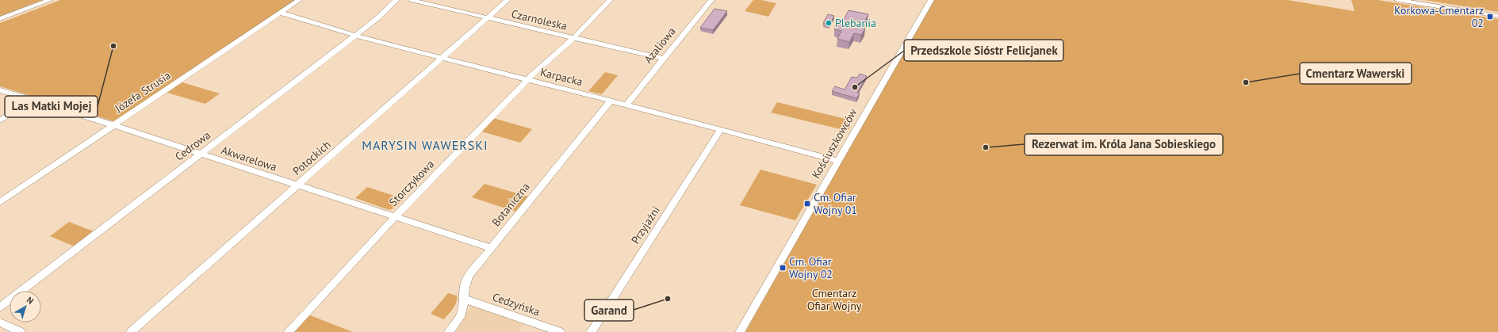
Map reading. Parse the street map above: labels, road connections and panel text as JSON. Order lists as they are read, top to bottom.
{
  "streets": {
    "street": [
      "Czarnoleska",
      "Azaliowa",
      "Karpacka",
      "Józefa Strusia",
      "Kościuszkowców",
      "Cedrowa",
      "Potockich",
      "Akwarelowa",
      "Storczykowa",
      "Botaniczna",
      "Przyjaźni",
      "Cedzyńska"
    ]
  },
  "crossings": [
    ["Czarnoleska", "Azaliowa"],
    ["Czarnoleska", "Potockich"],
    ["Czarnoleska", "Storczykowa"],
    ["Azaliowa", "Karpacka"],
    ["Karpacka", "Józefa Strusia"],
    ["Karpacka", "Kościuszkowców"],
    ["Karpacka", "Cedrowa"],
    ["Karpacka", "Potockich"],
    ["Karpacka", "Storczykowa"],
    ["Karpacka", "Botaniczna"],
    ["Karpacka", "Przyjaźni"],
    ["Józefa Strusia", "Akwarelowa"],
    ["Cedrowa", "Akwarelowa"],
    ["Potockich", "Akwarelowa"],
    ["Akwarelowa", "Storczykowa"],
    ["Akwarelowa", "Botaniczna"],
    ["Botaniczna", "Cedzyńska"]
  ],
  "districts": ["MARYSIN WAWERSKI"],
  "parks": ["Cmentarz Ofiar Wojny"],
  "places": {
    "transit": ["Korkowa-Cmentarz 02", "Cm. Ofiar Wojny 01", "Cm. Ofiar Wojny 02"],
    "other": [
      "Plebania",
      "Las Matki Mojej",
      "Cmentarz Wawerski",
      "Przedszkole Sióstr Felicjanek",
      "Rezerwat im. Króla Jana Sobieskiego",
      "Garand"
    ]
  },
  "north": "top right"
}
